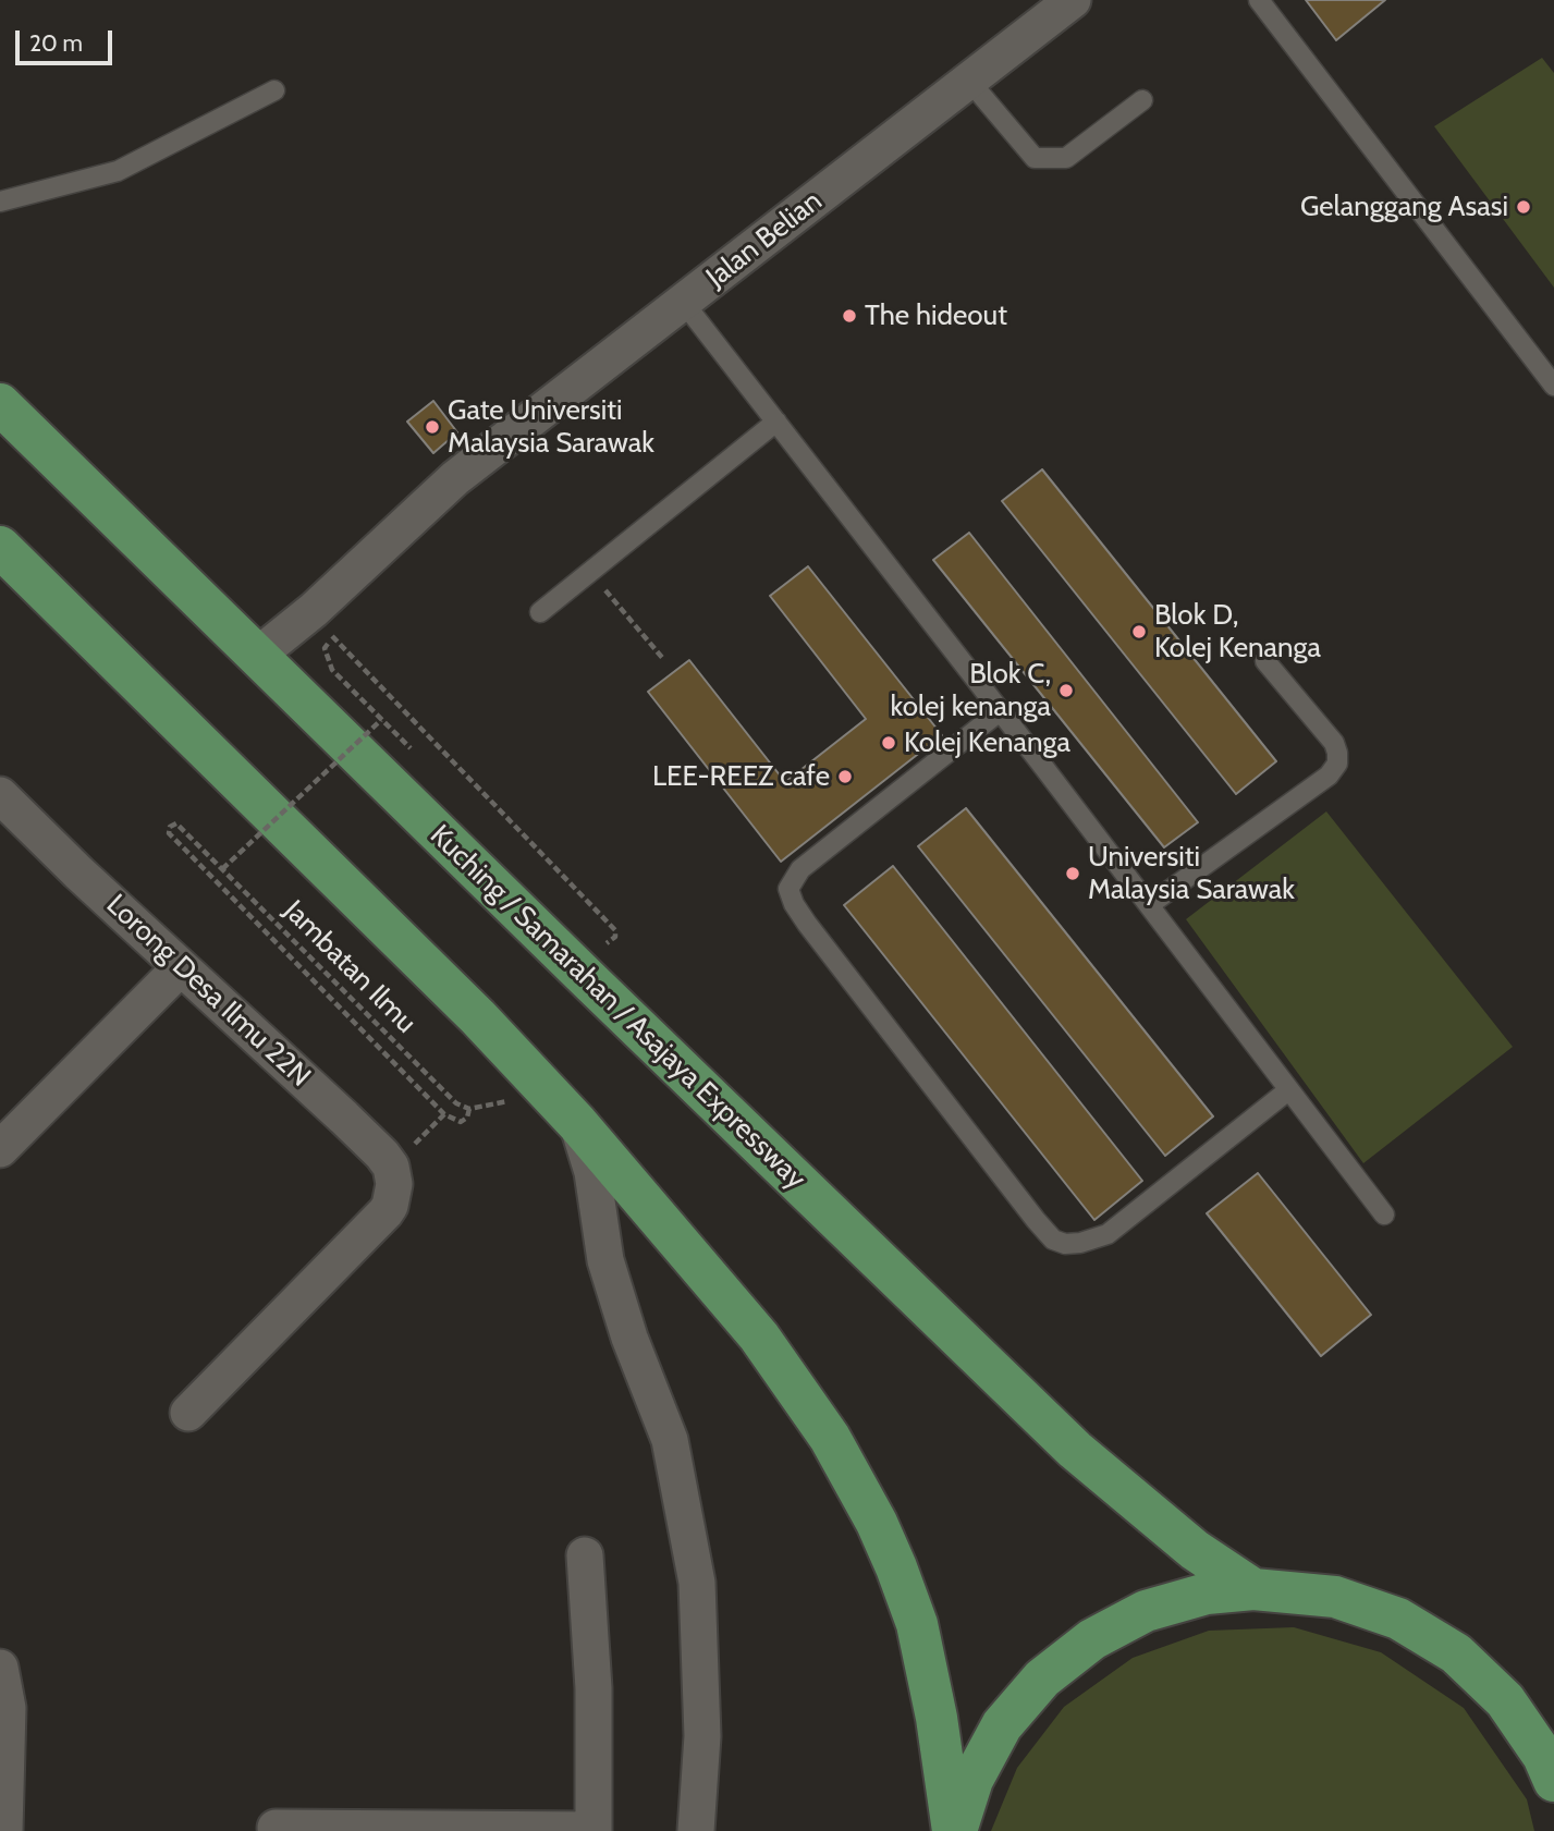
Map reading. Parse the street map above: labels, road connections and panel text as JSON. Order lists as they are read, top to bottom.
{
  "streets": {
    "highway": ["Kuching / Samarahan / Asajaya Expressway"],
    "street": ["Jalan Belian", "Lorong Desa Ilmu 22N"],
    "path": ["Jambatan Ilmu"]
  },
  "crossings": [
    ["Jalan Belian", "Kuching / Samarahan / Asajaya Expressway"]
  ],
  "places": [
    "Gelanggang Asasi",
    "The hideout",
    "Gate Universiti Malaysia Sarawak",
    "Blok D, Kolej Kenanga",
    "Blok C, kolej kenanga",
    "Kolej Kenanga",
    "LEE-REEZ cafe",
    "Universiti Malaysia Sarawak"
  ],
  "scale_bar": "20 m"
}
